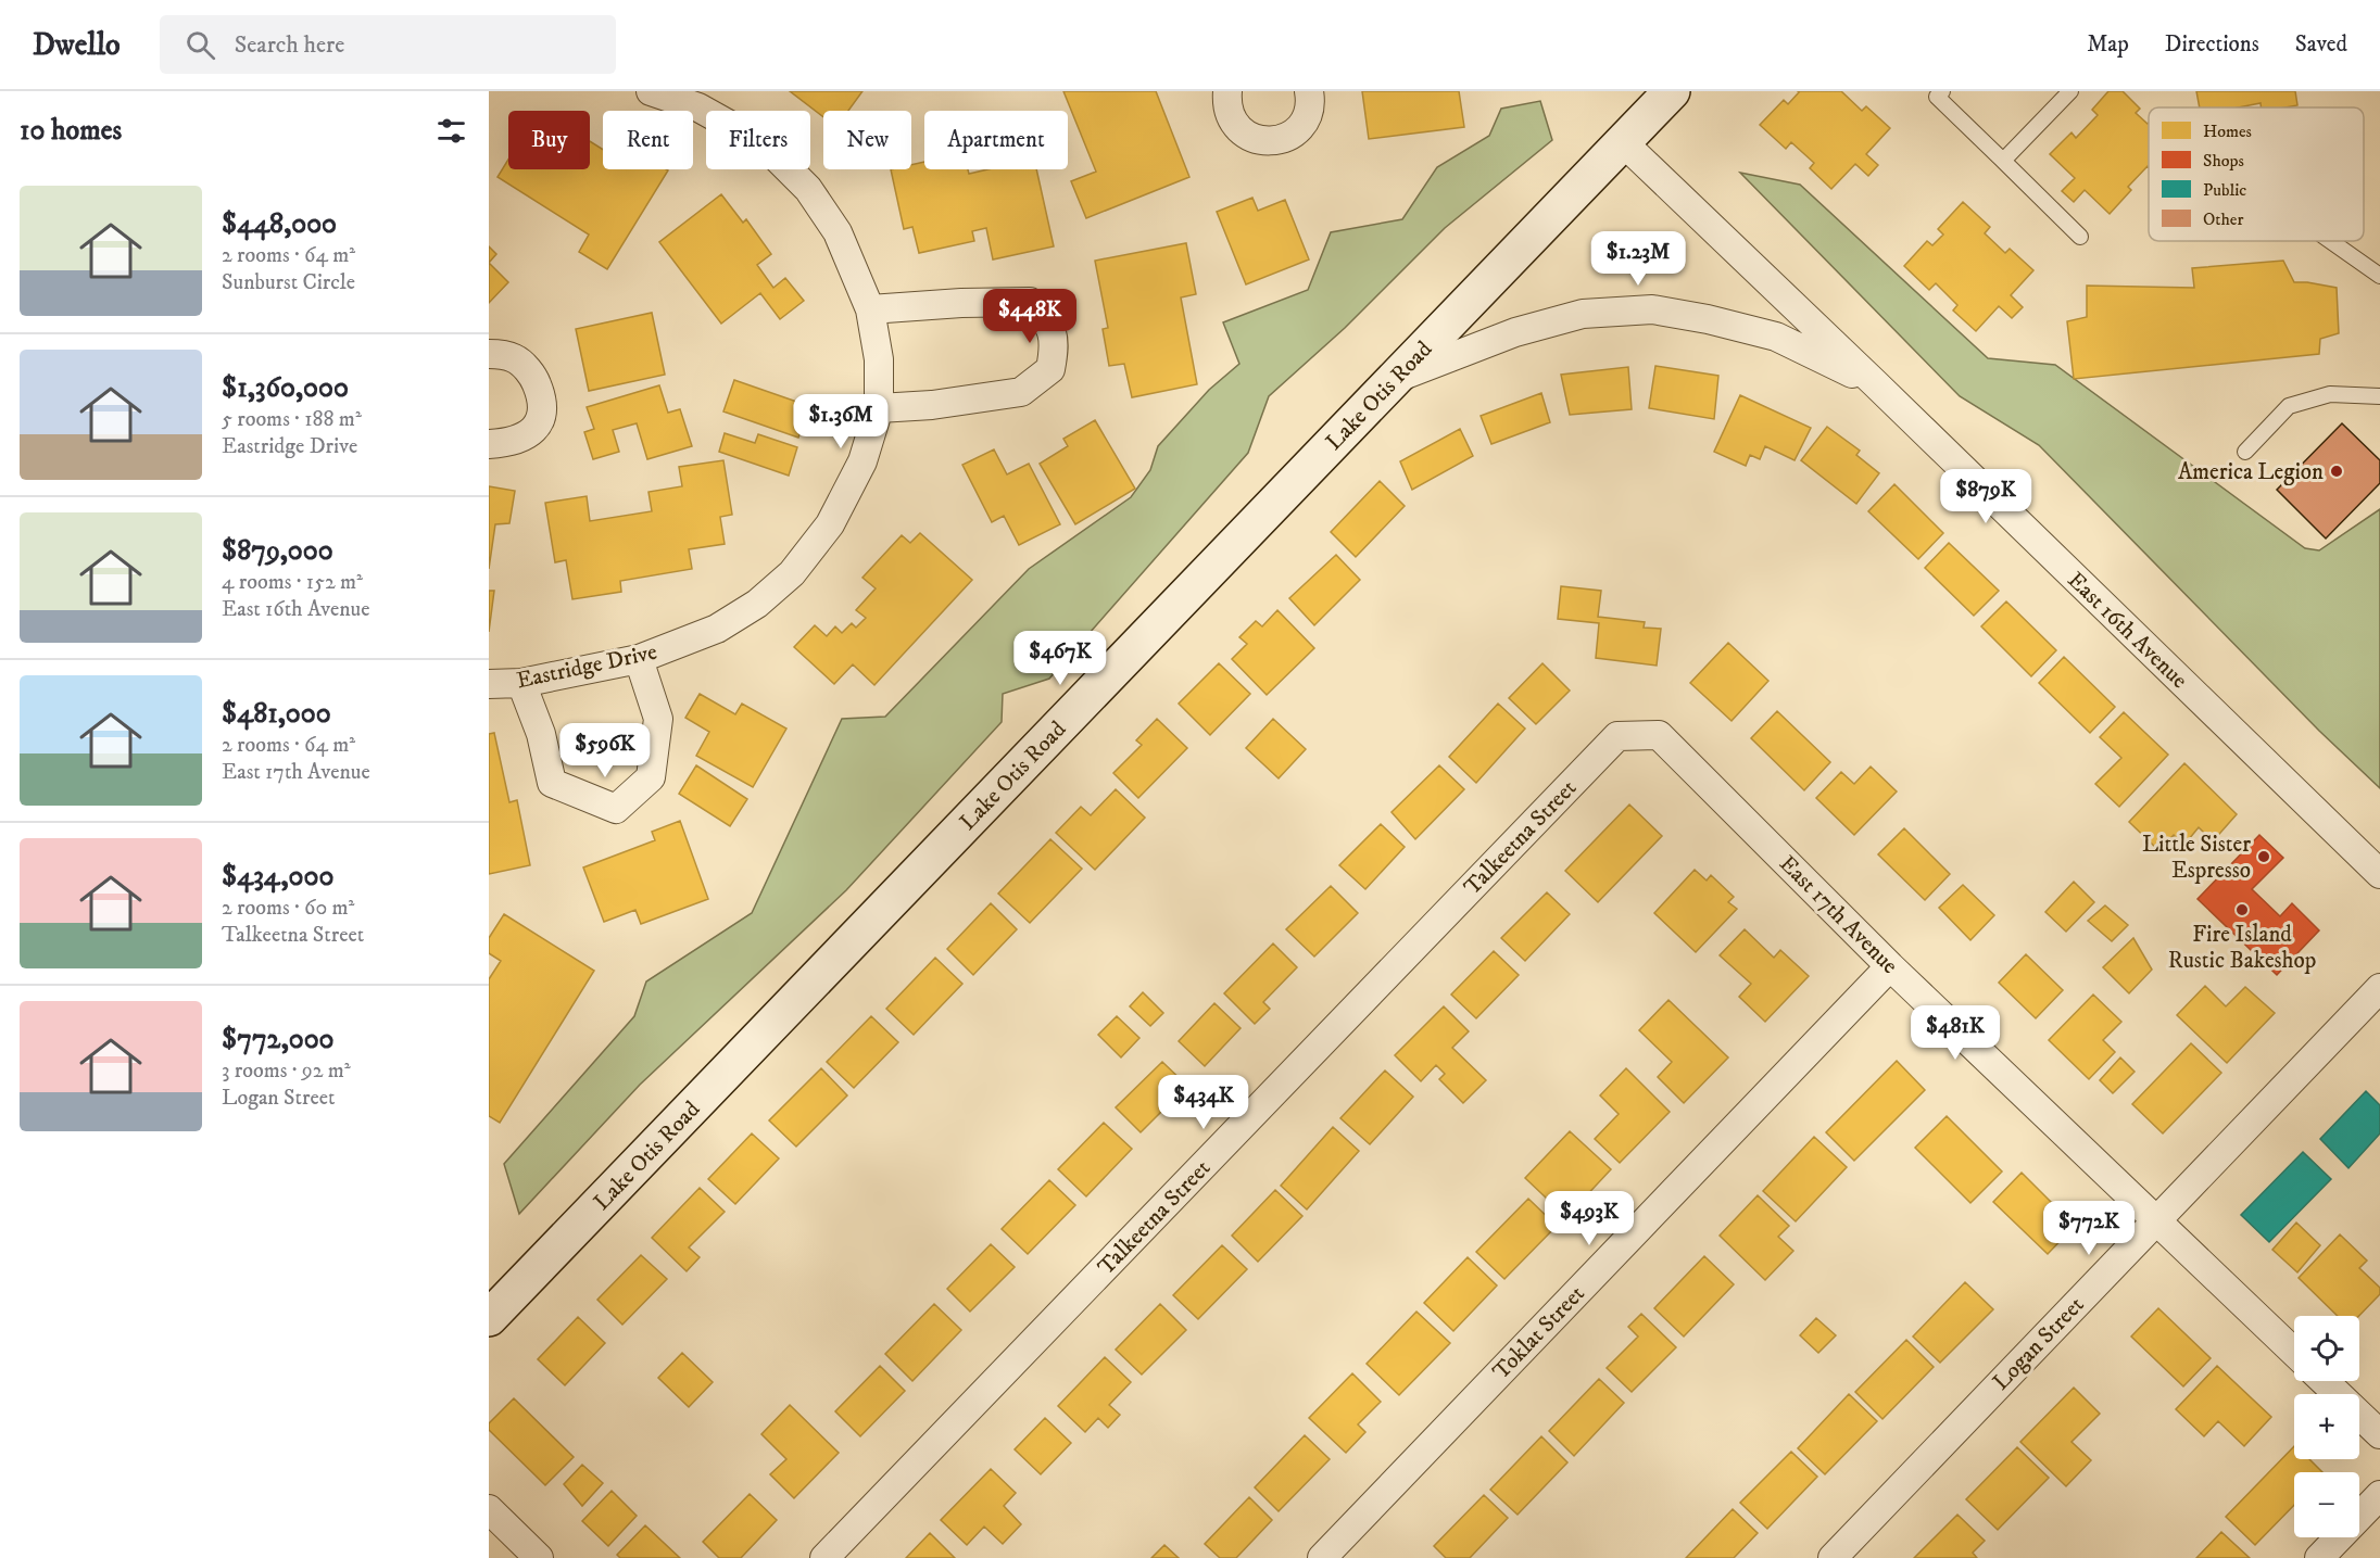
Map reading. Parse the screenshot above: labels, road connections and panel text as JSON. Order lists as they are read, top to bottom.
{
  "streets": {
    "main road": ["Lake Otis Road"],
    "street": [
      "East 16th Avenue",
      "Eastridge Drive",
      "Talkeetna Street",
      "East 17th Avenue",
      "Toklat Street",
      "Logan Street"
    ]
  },
  "crossings": [
    ["Lake Otis Road", "East 16th Avenue"],
    ["Talkeetna Street", "East 17th Avenue"],
    ["East 17th Avenue", "Toklat Street"],
    ["East 17th Avenue", "Logan Street"]
  ],
  "places": ["America Legion", "Little Sister Espresso", "Fire Island Rustic Bakeshop"],
  "legend": [
    "Homes",
    "Shops",
    "Public",
    "Other"
  ],
  "page": {
    "header": "Dwello",
    "search": "Search here",
    "nav": ["Map", "Directions", "Saved"],
    "heading": "10 homes",
    "chip": [
      "Buy",
      "Rent",
      "Filters",
      "New",
      "Apartment"
    ],
    "list": [
      {
        "name": "$448,000",
        "note": "2 rooms · 64 m² · Sunburst Circle"
      },
      {
        "name": "$1,360,000",
        "note": "5 rooms · 188 m² · Eastridge Drive"
      },
      {
        "name": "$879,000",
        "note": "4 rooms · 152 m² · East 16th Avenue"
      },
      {
        "name": "$481,000",
        "note": "2 rooms · 64 m² · East 17th Avenue"
      },
      {
        "name": "$434,000",
        "note": "2 rooms · 60 m² · Talkeetna Street"
      },
      {
        "name": "$772,000",
        "note": "3 rooms · 92 m² · Logan Street"
      }
    ],
    "price": [
      "$1.23M",
      "$448K",
      "$1.36M",
      "$879K",
      "$467K",
      "$596K",
      "$481K",
      "$434K",
      "$493K",
      "$772K"
    ],
    "map_buttons": ["+", "−"]
  }
}
